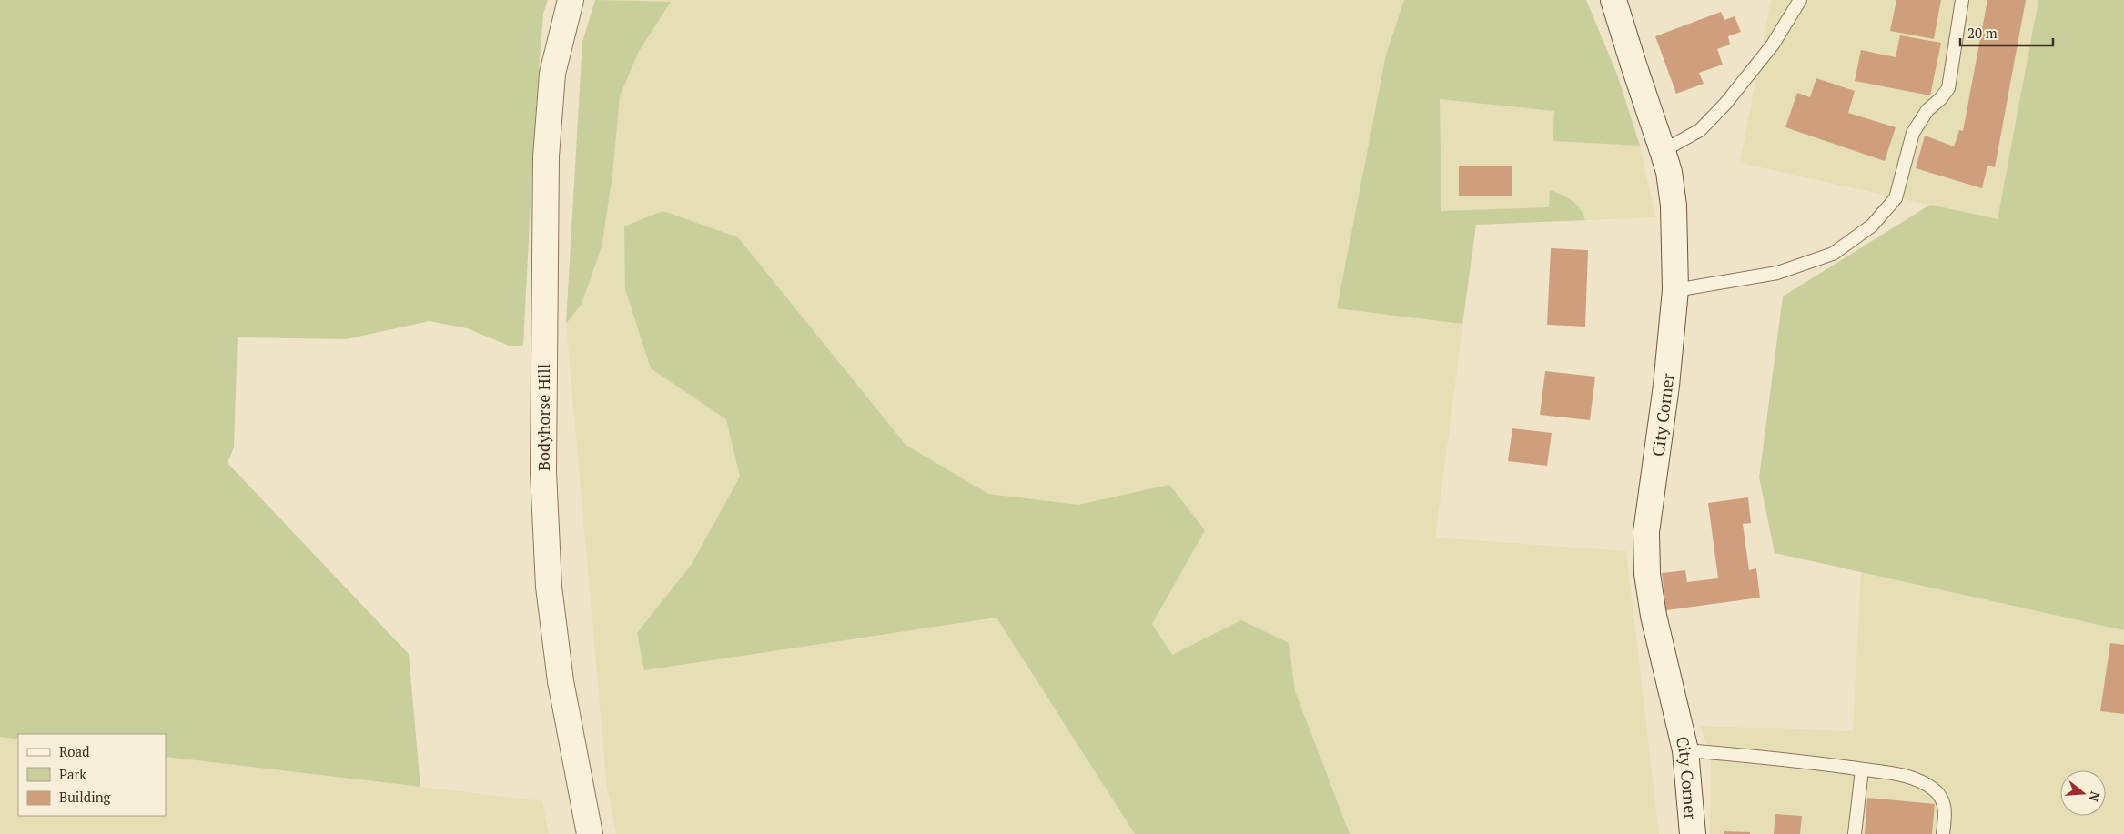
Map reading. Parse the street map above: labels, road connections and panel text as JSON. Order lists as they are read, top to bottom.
{
  "streets": {
    "street": ["City Corner", "Bodyhorse Hill"]
  },
  "legend": ["Road", "Park", "Building"],
  "scale_bar": "20 m",
  "north": "right"
}
